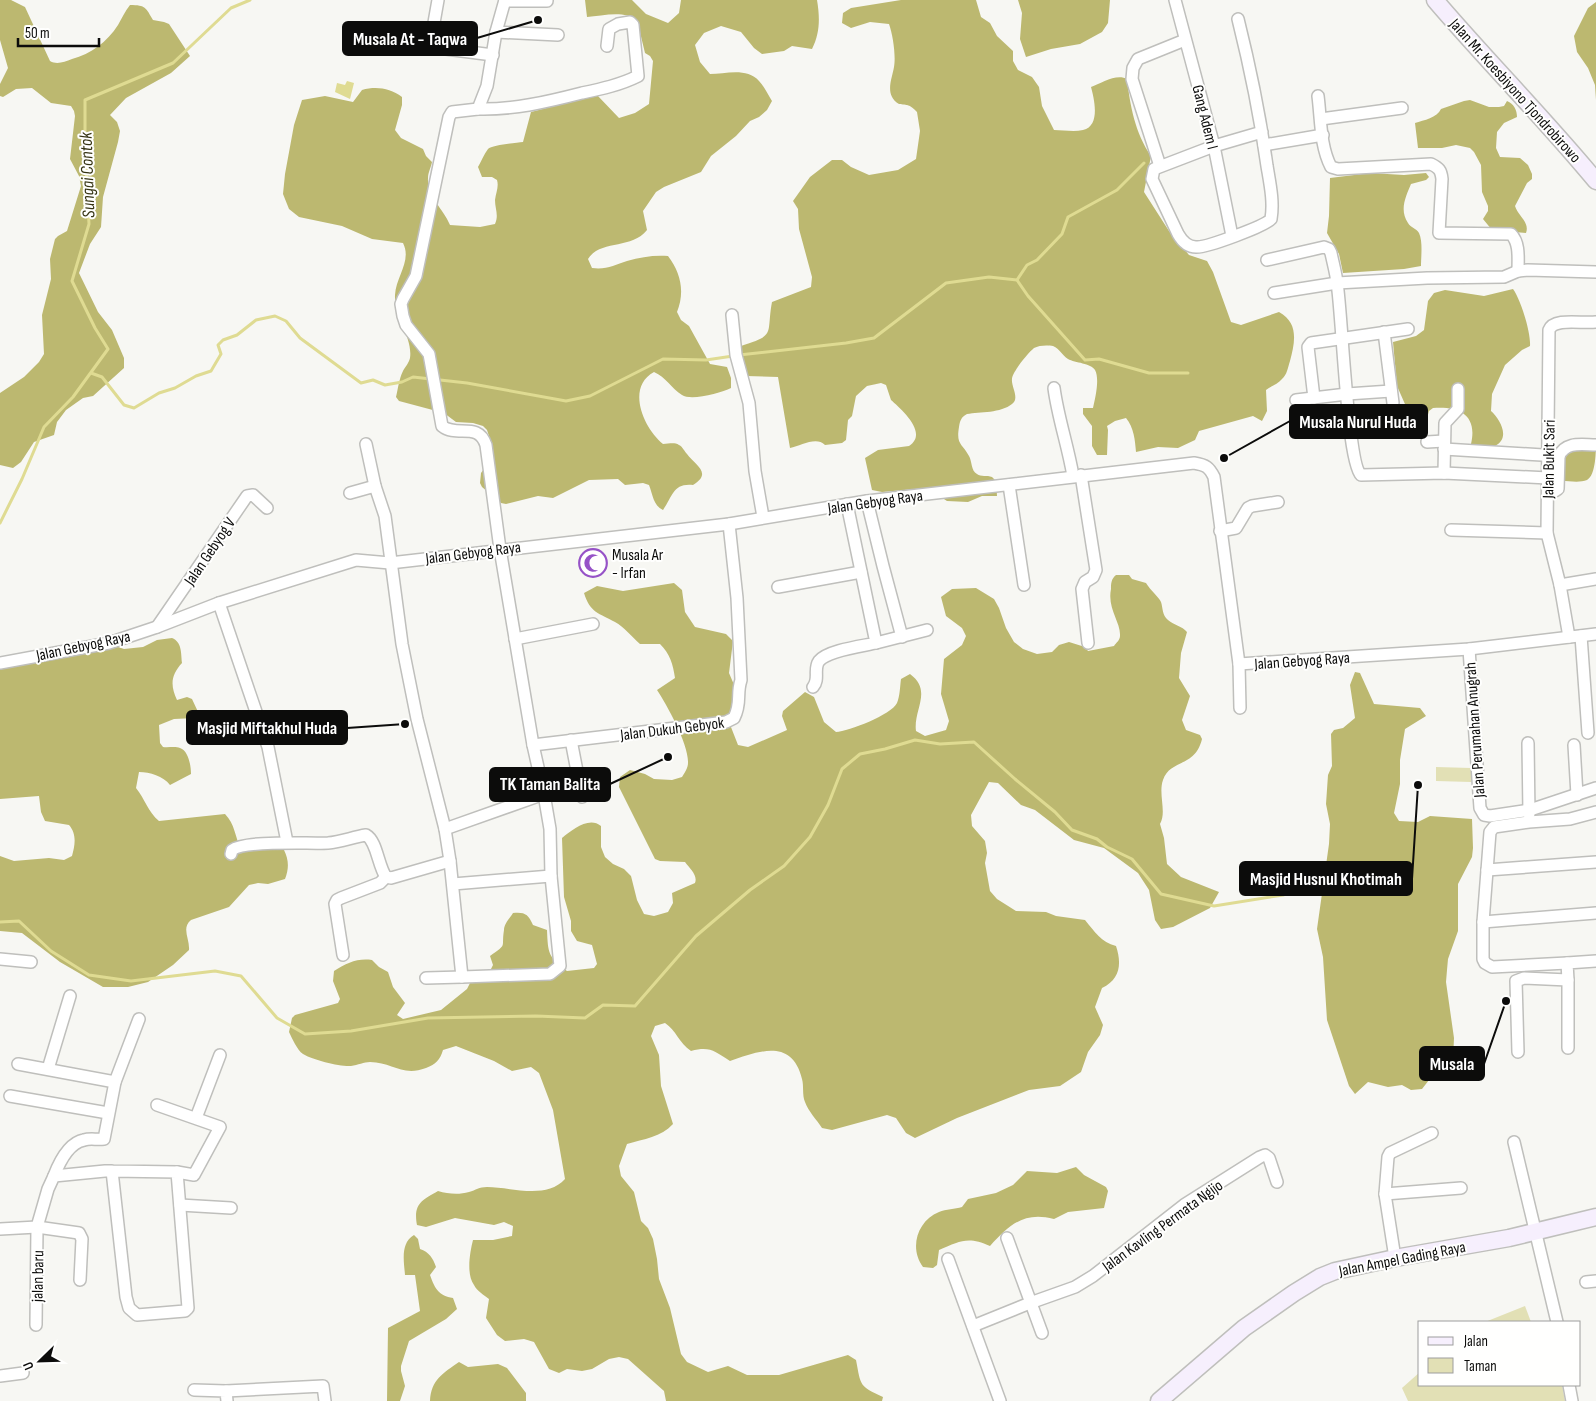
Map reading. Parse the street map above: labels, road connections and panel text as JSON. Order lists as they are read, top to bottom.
{
  "streets": {
    "main road": ["Jalan Mr. Koesbiyono Tjondrobirowo", "Jalan Ampel Gading Raya"],
    "street": [
      "Gang Adem I",
      "Jalan Bukit Sari",
      "Jalan Gebyog Raya",
      "Jalan Gebyog V",
      "Jalan Dukuh Gebyok",
      "Jalan Perumahan Anugrah",
      "Jalan Kavling Permata Ngijo",
      "jalan baru"
    ]
  },
  "crossings": [
    ["Jalan Bukit Sari", "Jalan Gebyog Raya"],
    ["Jalan Gebyog Raya", "Jalan Gebyog V"],
    ["Jalan Gebyog Raya", "Jalan Dukuh Gebyok"],
    ["Jalan Gebyog Raya", "Jalan Perumahan Anugrah"]
  ],
  "water": ["Sungai Contok"],
  "places": {
    "other": [
      "Musala At - Taqwa",
      "Musala Nurul Huda",
      "Masjid Miftakhul Huda",
      "TK Taman Balita",
      "Masjid Husnul Khotimah",
      "Musala"
    ],
    "mosque": ["Musala Ar - Irfan"]
  },
  "legend": ["Jalan", "Taman"],
  "scale_bar": "50 m",
  "north": "bottom left"
}
